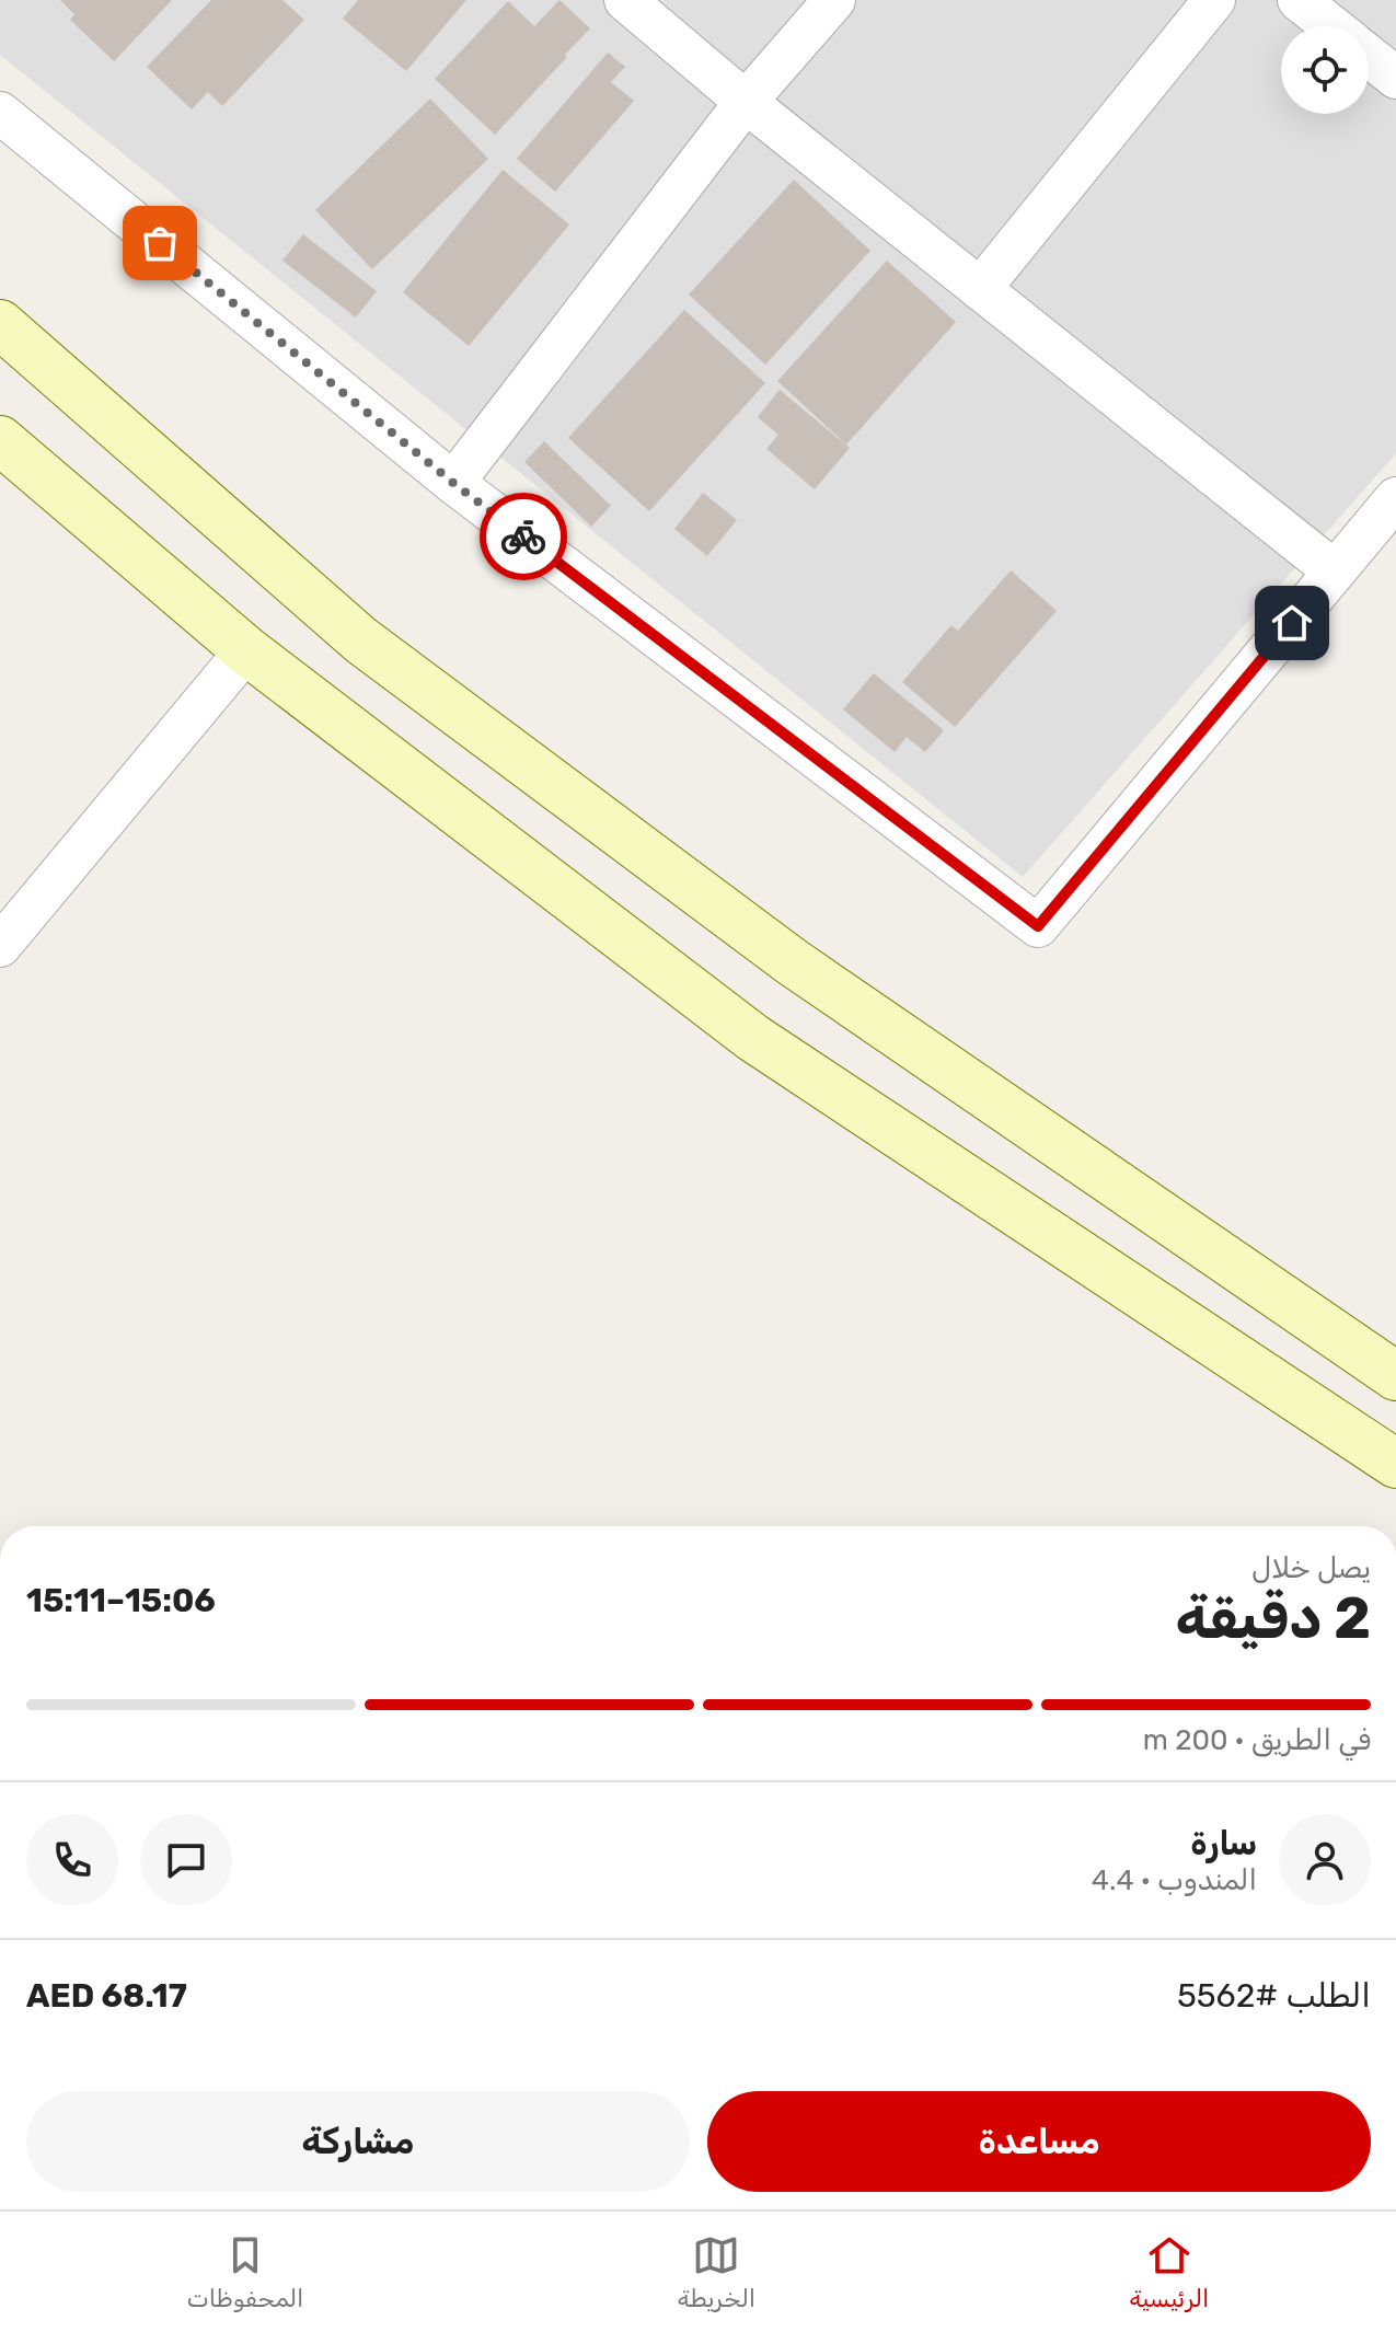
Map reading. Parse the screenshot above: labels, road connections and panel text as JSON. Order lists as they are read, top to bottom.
{
  "page": {
    "heading": ["2 دقيقة", "يصل خلال", "15:06–15:11"],
    "panel": [
      "سارة",
      "المندوب · 4.4",
      "الطلب #5562",
      "AED 68.17"
    ],
    "bar": "في الطريق · 200 m",
    "buttons": ["مساعدة", "مشاركة"],
    "tabs": ["الرئيسية", "الخريطة", "المحفوظات"]
  }
}
